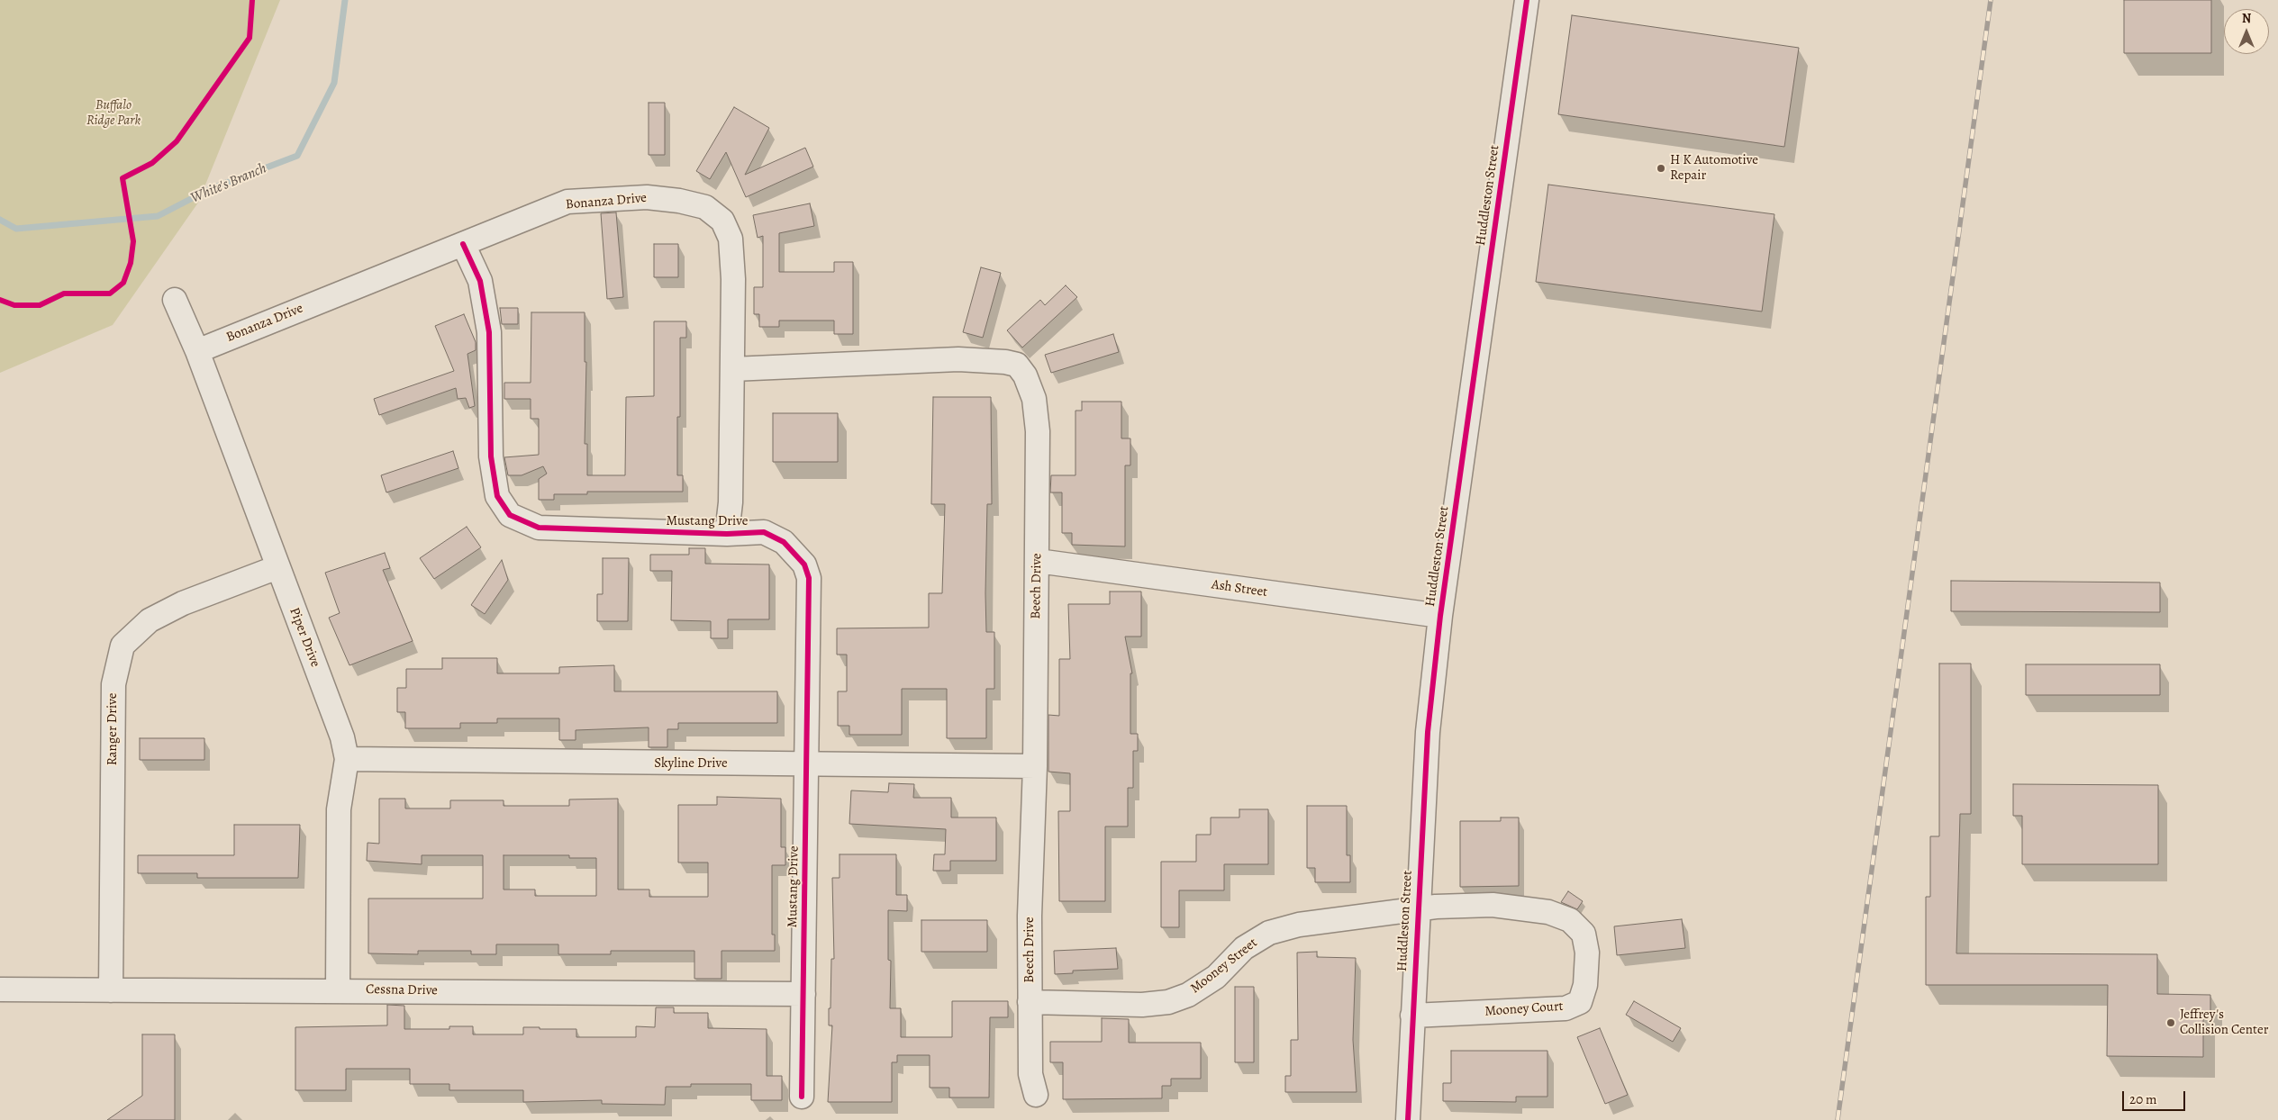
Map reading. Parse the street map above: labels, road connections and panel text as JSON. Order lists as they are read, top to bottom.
{
  "streets": {
    "street": [
      "Huddleston Street",
      "Bonanza Drive",
      "Mustang Drive",
      "Beech Drive",
      "Ash Street",
      "Piper Drive",
      "Ranger Drive",
      "Skyline Drive",
      "Mooney Street",
      "Cessna Drive",
      "Mooney Court"
    ]
  },
  "crossings": [
    ["Huddleston Street", "Ash Street"],
    ["Huddleston Street", "Mooney Street"],
    ["Huddleston Street", "Mooney Court"],
    ["Bonanza Drive", "Mustang Drive"],
    ["Bonanza Drive", "Beech Drive"],
    ["Bonanza Drive", "Piper Drive"],
    ["Mustang Drive", "Skyline Drive"],
    ["Mustang Drive", "Cessna Drive"],
    ["Beech Drive", "Ash Street"],
    ["Beech Drive", "Skyline Drive"],
    ["Beech Drive", "Mooney Street"],
    ["Piper Drive", "Ranger Drive"],
    ["Piper Drive", "Skyline Drive"],
    ["Piper Drive", "Cessna Drive"],
    ["Ranger Drive", "Cessna Drive"],
    ["Mooney Street", "Mooney Court"]
  ],
  "water": ["White's Branch"],
  "parks": ["Buffalo Ridge Park"],
  "places": ["H K Automotive Repair", "Jeffrey's Collision Center"],
  "scale_bar": "20 m",
  "north": "top"
}
